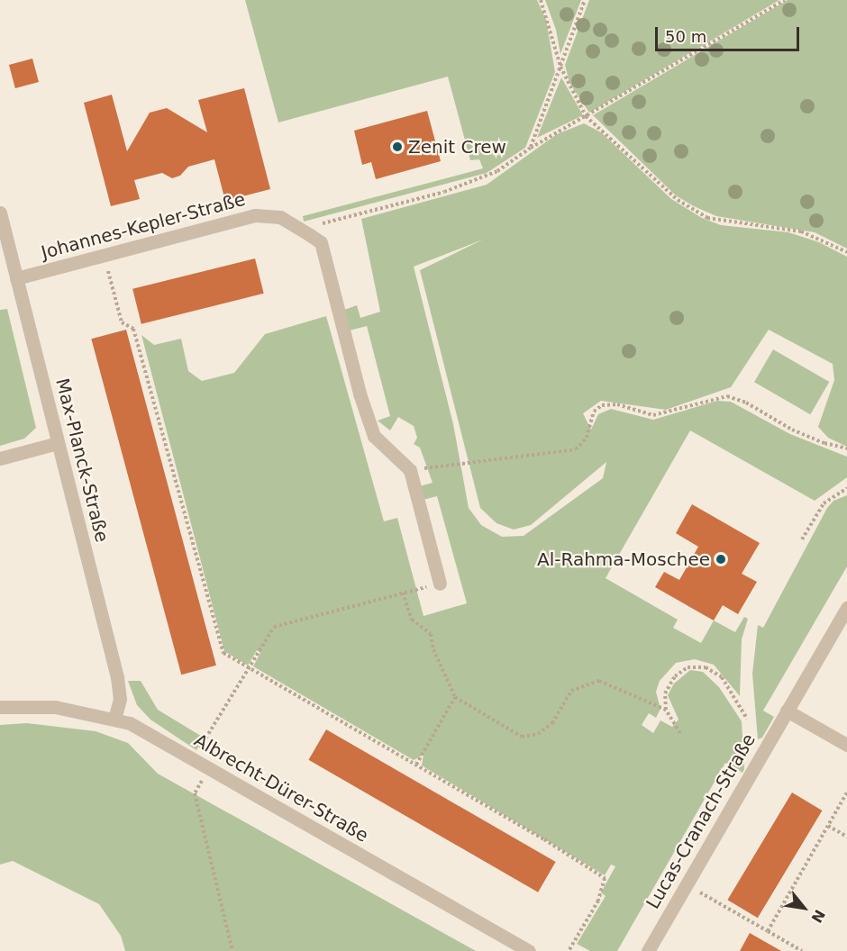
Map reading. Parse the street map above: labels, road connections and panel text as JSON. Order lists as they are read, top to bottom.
{
  "streets": {
    "street": [
      "Johannes-Kepler-Straße",
      "Max-Planck-Straße",
      "Albrecht-Dürer-Straße",
      "Lucas-Cranach-Straße"
    ]
  },
  "crossings": [
    ["Johannes-Kepler-Straße", "Max-Planck-Straße"],
    ["Max-Planck-Straße", "Albrecht-Dürer-Straße"]
  ],
  "places": ["Zenit Crew", "Al-Rahma-Moschee"],
  "scale_bar": "50 m",
  "north": "bottom right"
}
